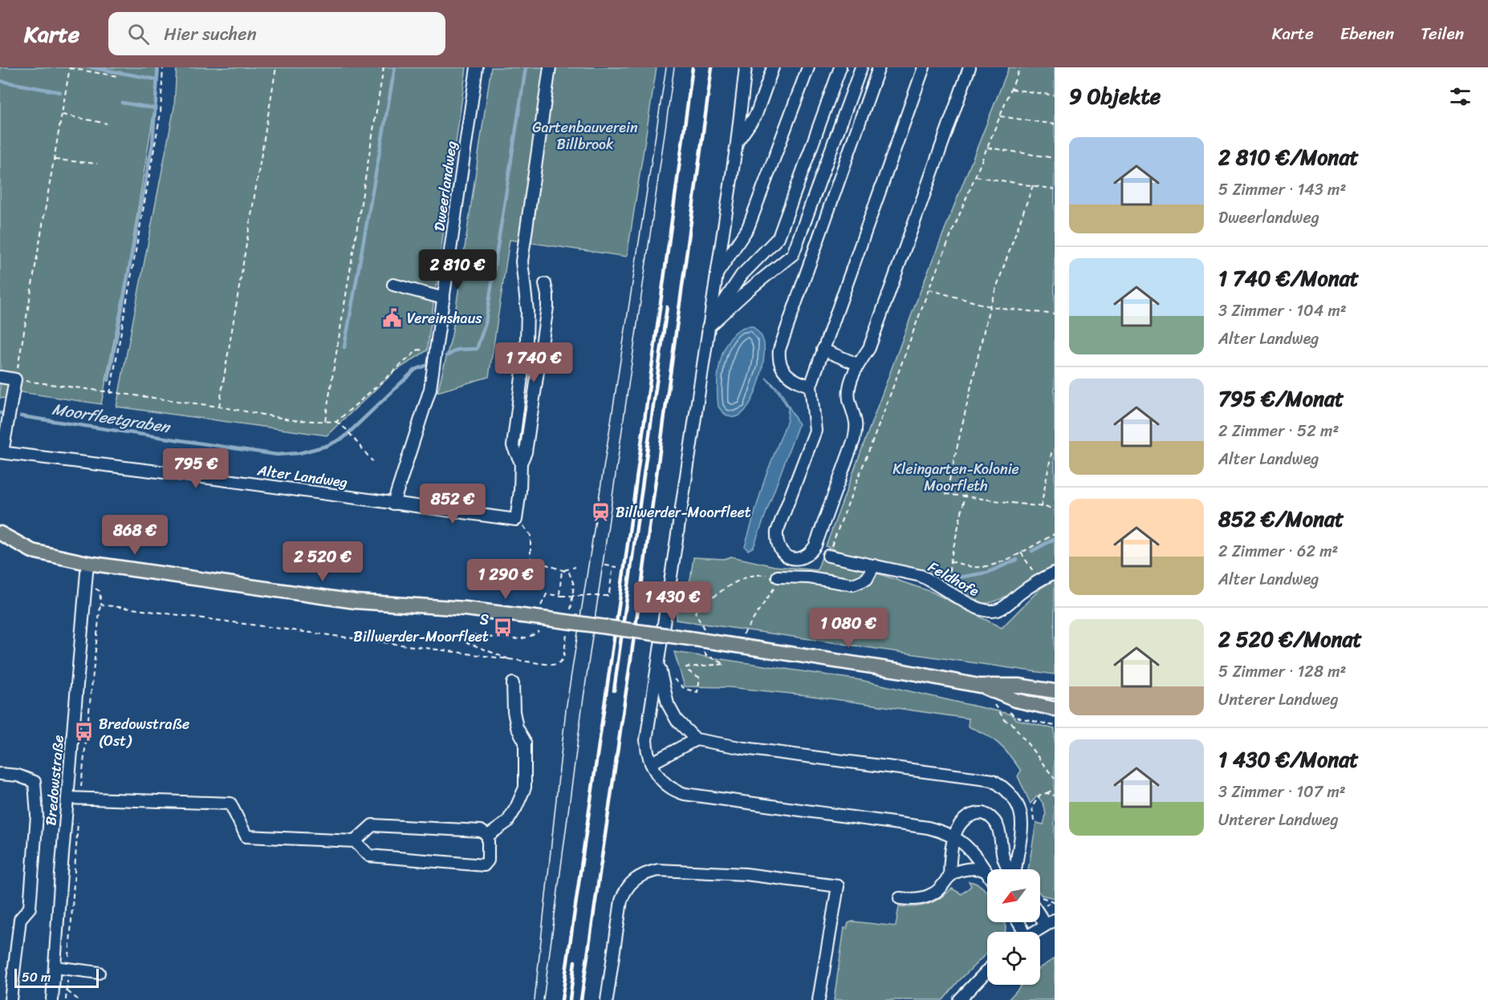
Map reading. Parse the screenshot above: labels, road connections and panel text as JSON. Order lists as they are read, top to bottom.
{
  "streets": {
    "street": [
      "Dweerlandweg",
      "Alter Landweg",
      "Feldhofe",
      "Bredowstraße"
    ]
  },
  "crossings": [
    ["Dweerlandweg", "Alter Landweg"]
  ],
  "water": ["Moorfleetgraben"],
  "parks": ["Gartenbauverein Billbrook", "Kleingarten-Kolonie Moorfleth"],
  "places": {
    "public building": ["Vereinshaus"],
    "station": ["Billwerder-Moorfleet"],
    "bus stop": ["S Billwerder-Moorfleet", "Bredowstraße (Ost)"]
  },
  "scale_bar": "50 m",
  "north": "bottom left",
  "page": {
    "header": "Karte",
    "search": "Hier suchen",
    "nav": ["Karte", "Ebenen", "Teilen"],
    "heading": "9 Objekte",
    "list": [
      {
        "name": "2 810 €/Monat",
        "note": "5 Zimmer · 143 m² · Dweerlandweg"
      },
      {
        "name": "1 740 €/Monat",
        "note": "3 Zimmer · 104 m² · Alter Landweg"
      },
      {
        "name": "795 €/Monat",
        "note": "2 Zimmer · 52 m² · Alter Landweg"
      },
      {
        "name": "852 €/Monat",
        "note": "2 Zimmer · 62 m² · Alter Landweg"
      },
      {
        "name": "2 520 €/Monat",
        "note": "5 Zimmer · 128 m² · Unterer Landweg"
      },
      {
        "name": "1 430 €/Monat",
        "note": "3 Zimmer · 107 m² · Unterer Landweg"
      }
    ],
    "price": [
      "2 810 €",
      "1 740 €",
      "795 €",
      "852 €",
      "868 €",
      "2 520 €",
      "1 290 €",
      "1 430 €",
      "1 080 €"
    ],
    "scale": "50 m"
  }
}
